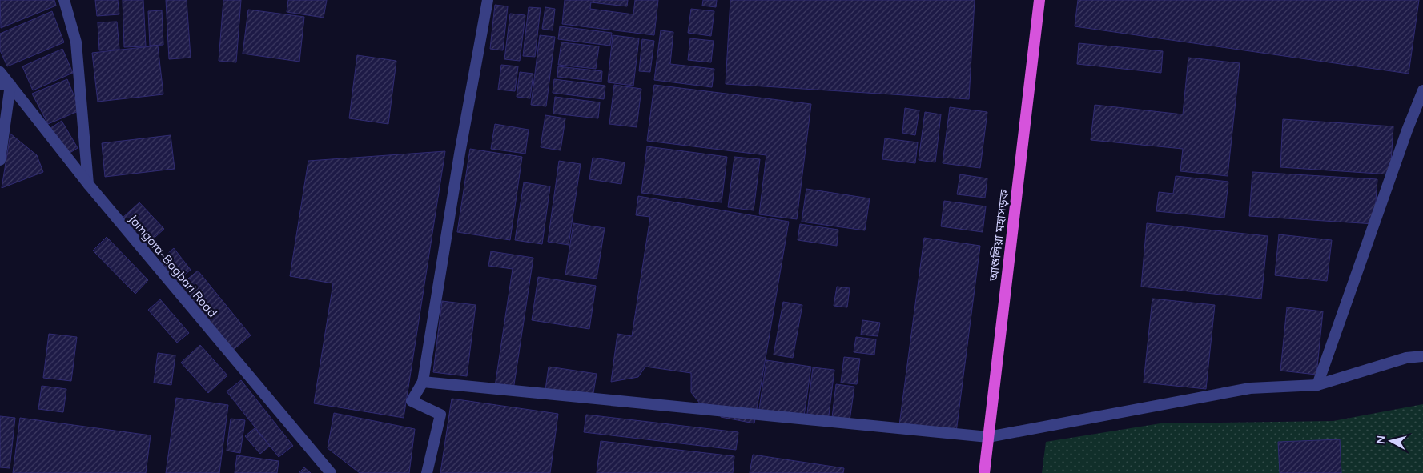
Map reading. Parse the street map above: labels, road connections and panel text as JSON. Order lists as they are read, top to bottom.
{
  "streets": {
    "highway": ["আশুলিয়া মহাসড়ক"],
    "street": ["Jamgora-Bagbari Road"]
  },
  "north": "left"
}
